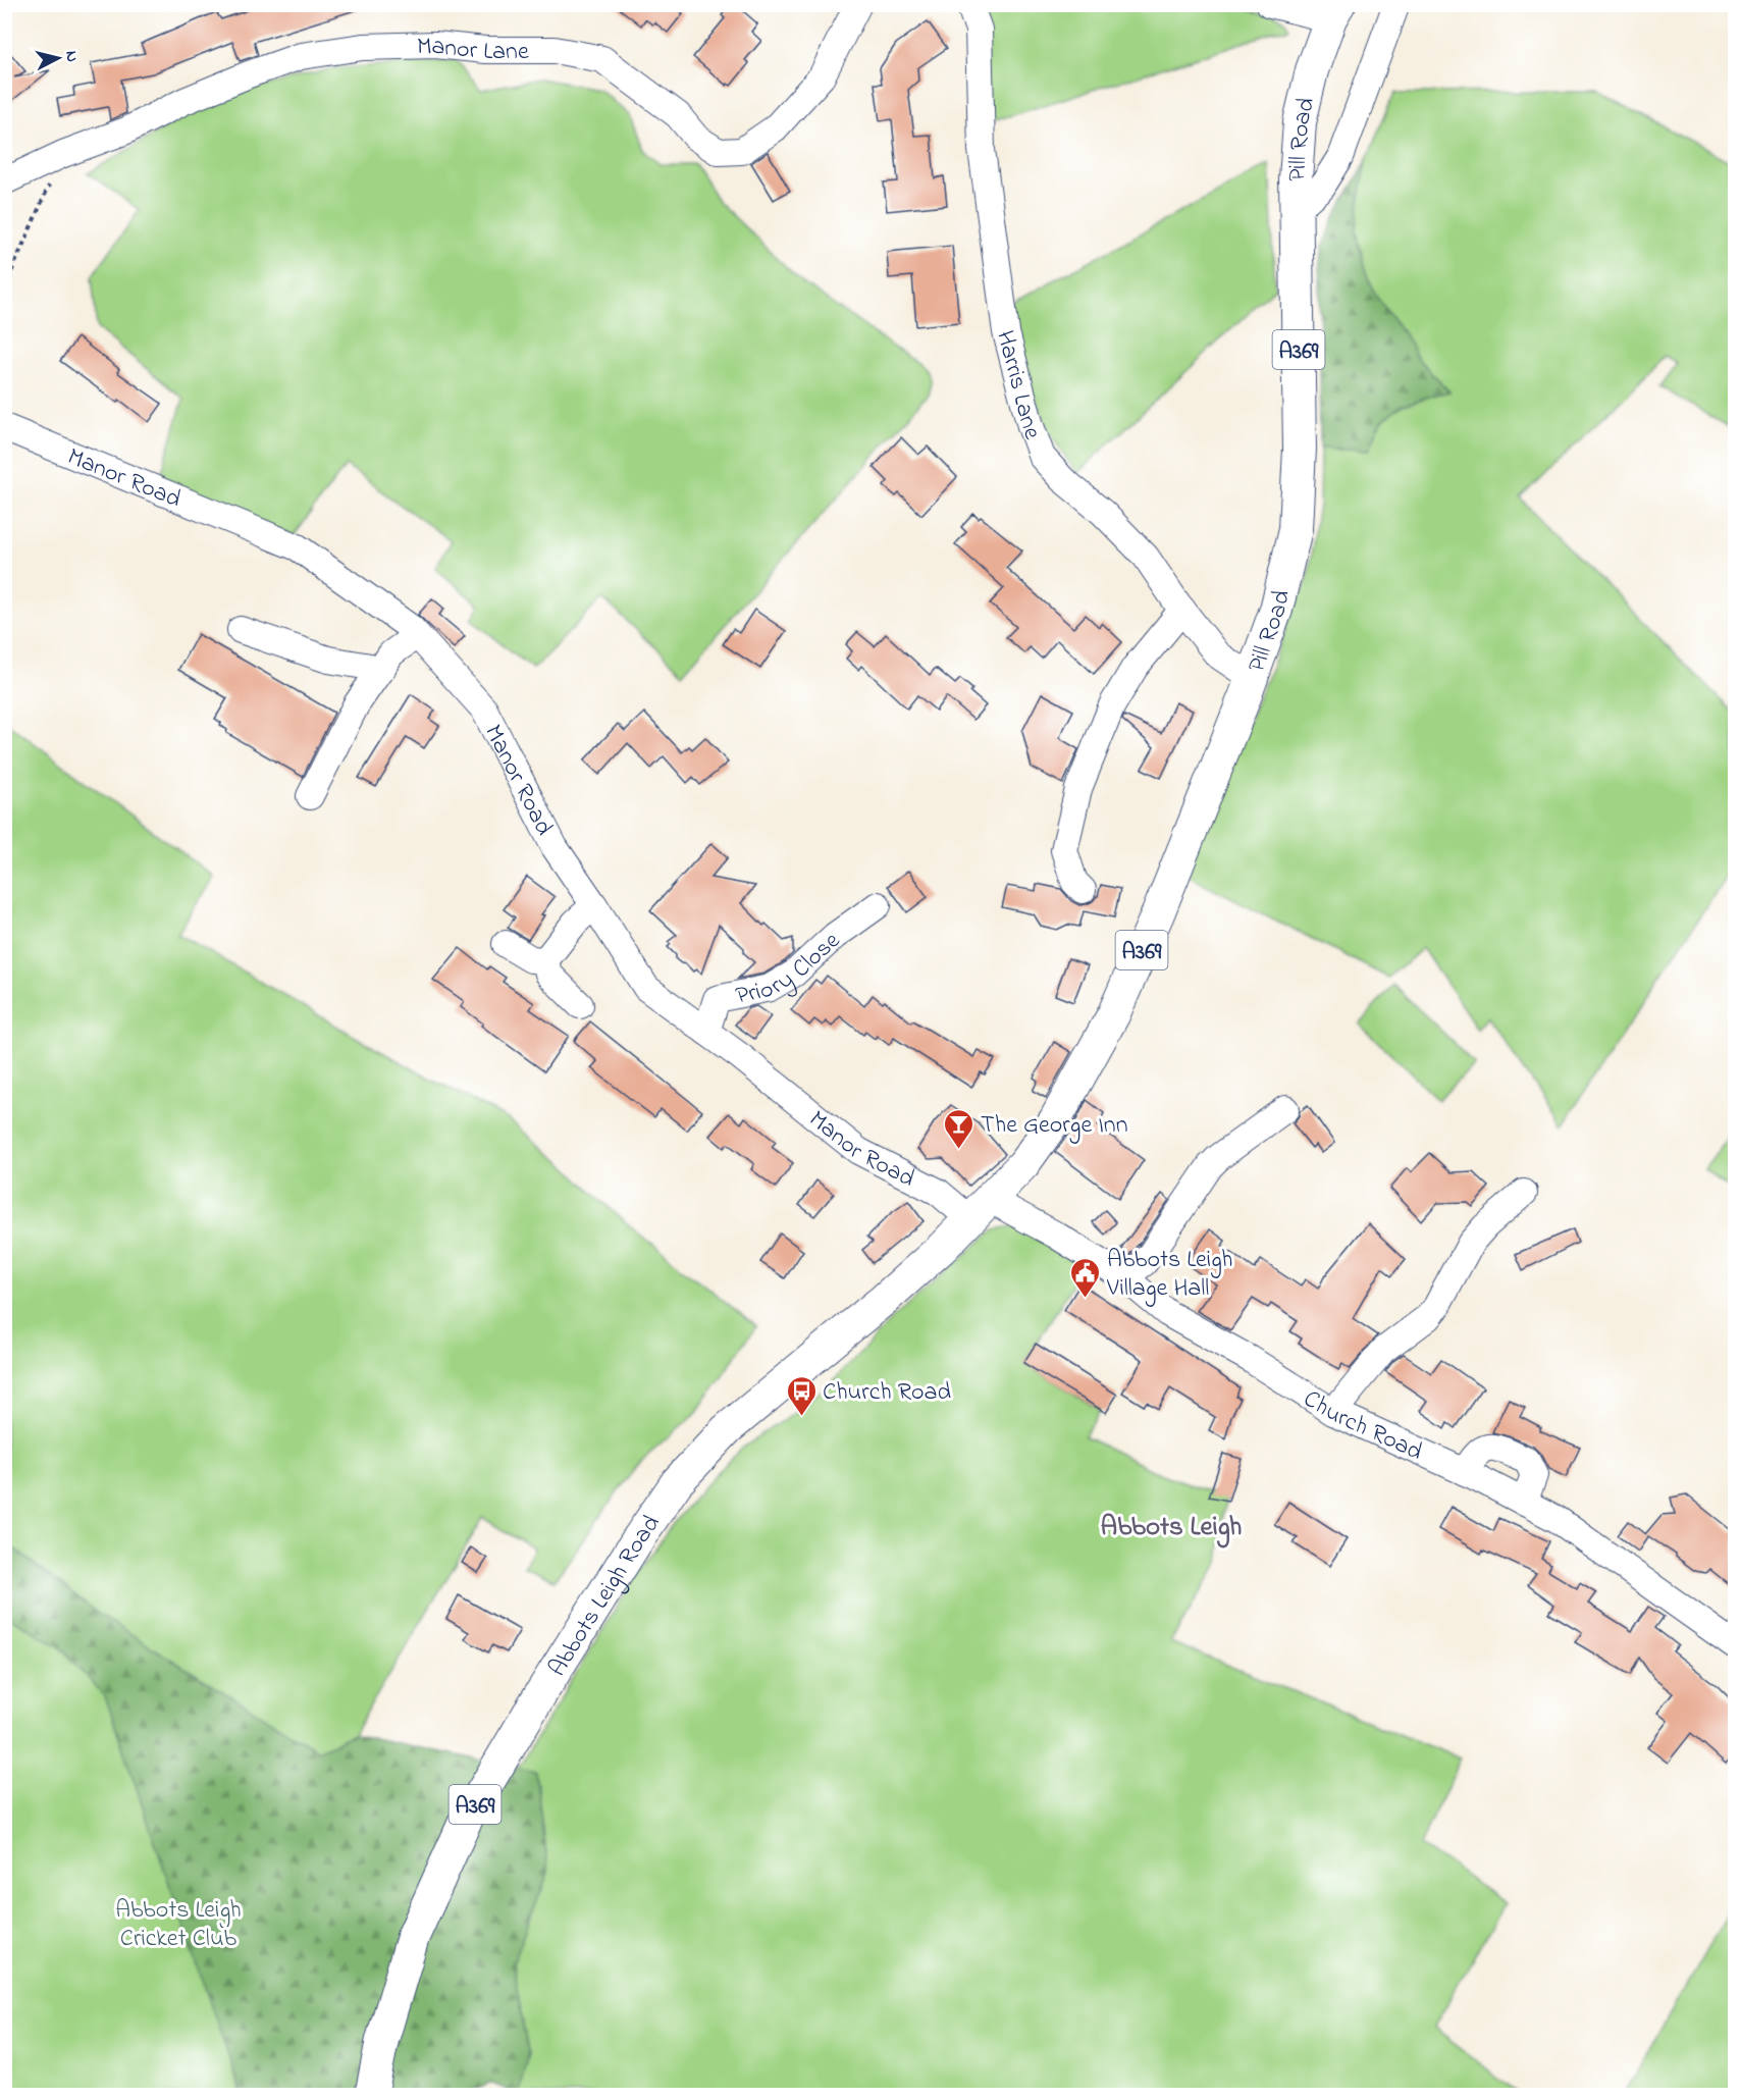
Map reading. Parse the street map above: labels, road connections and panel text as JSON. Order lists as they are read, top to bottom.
{
  "streets": {
    "main road": ["Pill Road", "A369", "Abbots Leigh Road"],
    "street": [
      "Manor Lane",
      "Harris Lane",
      "Manor Road",
      "Priory Close",
      "Church Road"
    ]
  },
  "crossings": [
    ["Pill Road", "Harris Lane"],
    ["Pill Road", "Manor Road"],
    ["Pill Road", "Church Road"],
    ["Pill Road", "Abbots Leigh Road"],
    ["Manor Road", "Priory Close"],
    ["Manor Road", "Church Road"],
    ["Manor Road", "Abbots Leigh Road"],
    ["Church Road", "Abbots Leigh Road"]
  ],
  "districts": ["Abbots Leigh"],
  "parks": ["Abbots Leigh Cricket Club"],
  "places": {
    "bar": ["The George Inn"],
    "public building": ["Abbots Leigh Village Hall"],
    "bus stop": ["Church Road"]
  },
  "north": "right"
}
